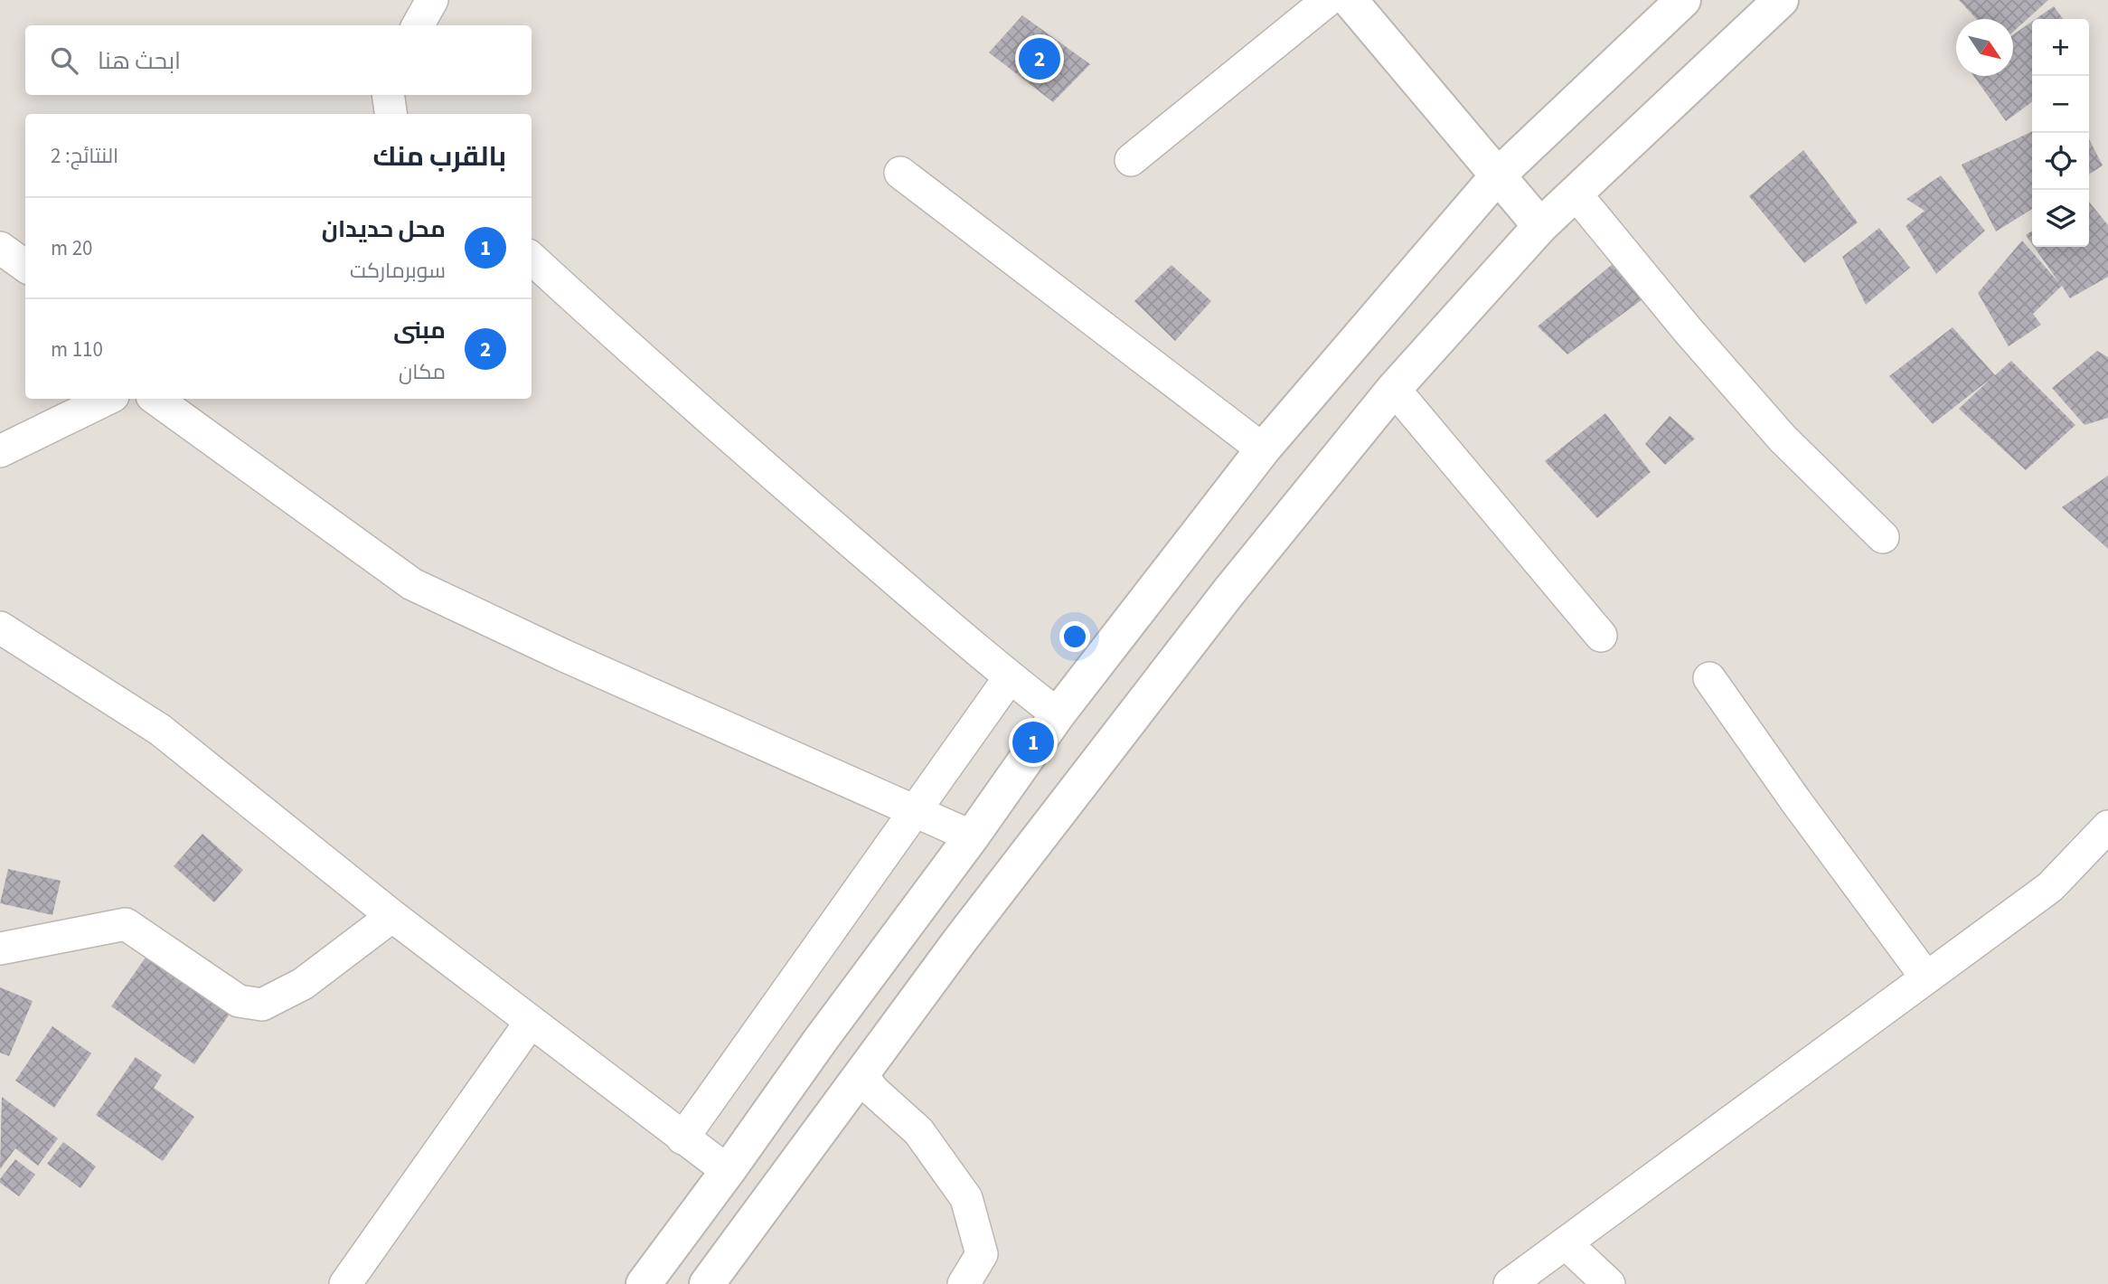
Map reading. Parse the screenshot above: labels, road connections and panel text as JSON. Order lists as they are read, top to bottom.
{
  "north": "bottom right",
  "page": {
    "map_buttons": ["+", "−"],
    "search": "ابحث هنا",
    "pins": ["2", "1"],
    "heading": ["بالقرب منك", "النتائج: 2"],
    "list": [
      {
        "mark": "1",
        "name": "محل حديدان",
        "note": "سوبرماركت",
        "value": "20 m"
      },
      {
        "mark": "2",
        "name": "مبنى",
        "note": "مكان",
        "value": "110 m"
      }
    ]
  }
}
